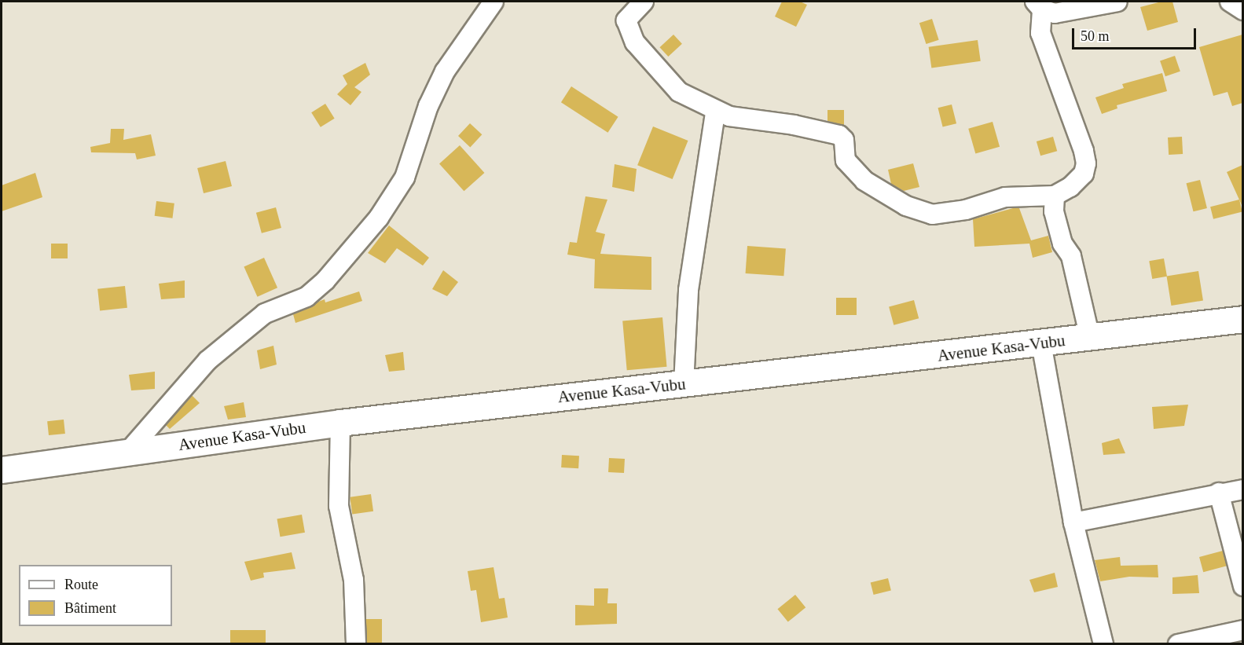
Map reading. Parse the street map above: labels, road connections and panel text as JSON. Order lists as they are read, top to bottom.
{
  "streets": {
    "highway": ["Avenue Kasa-Vubu"]
  },
  "legend": ["Route", "Bâtiment"],
  "scale_bar": "50 m"
}
